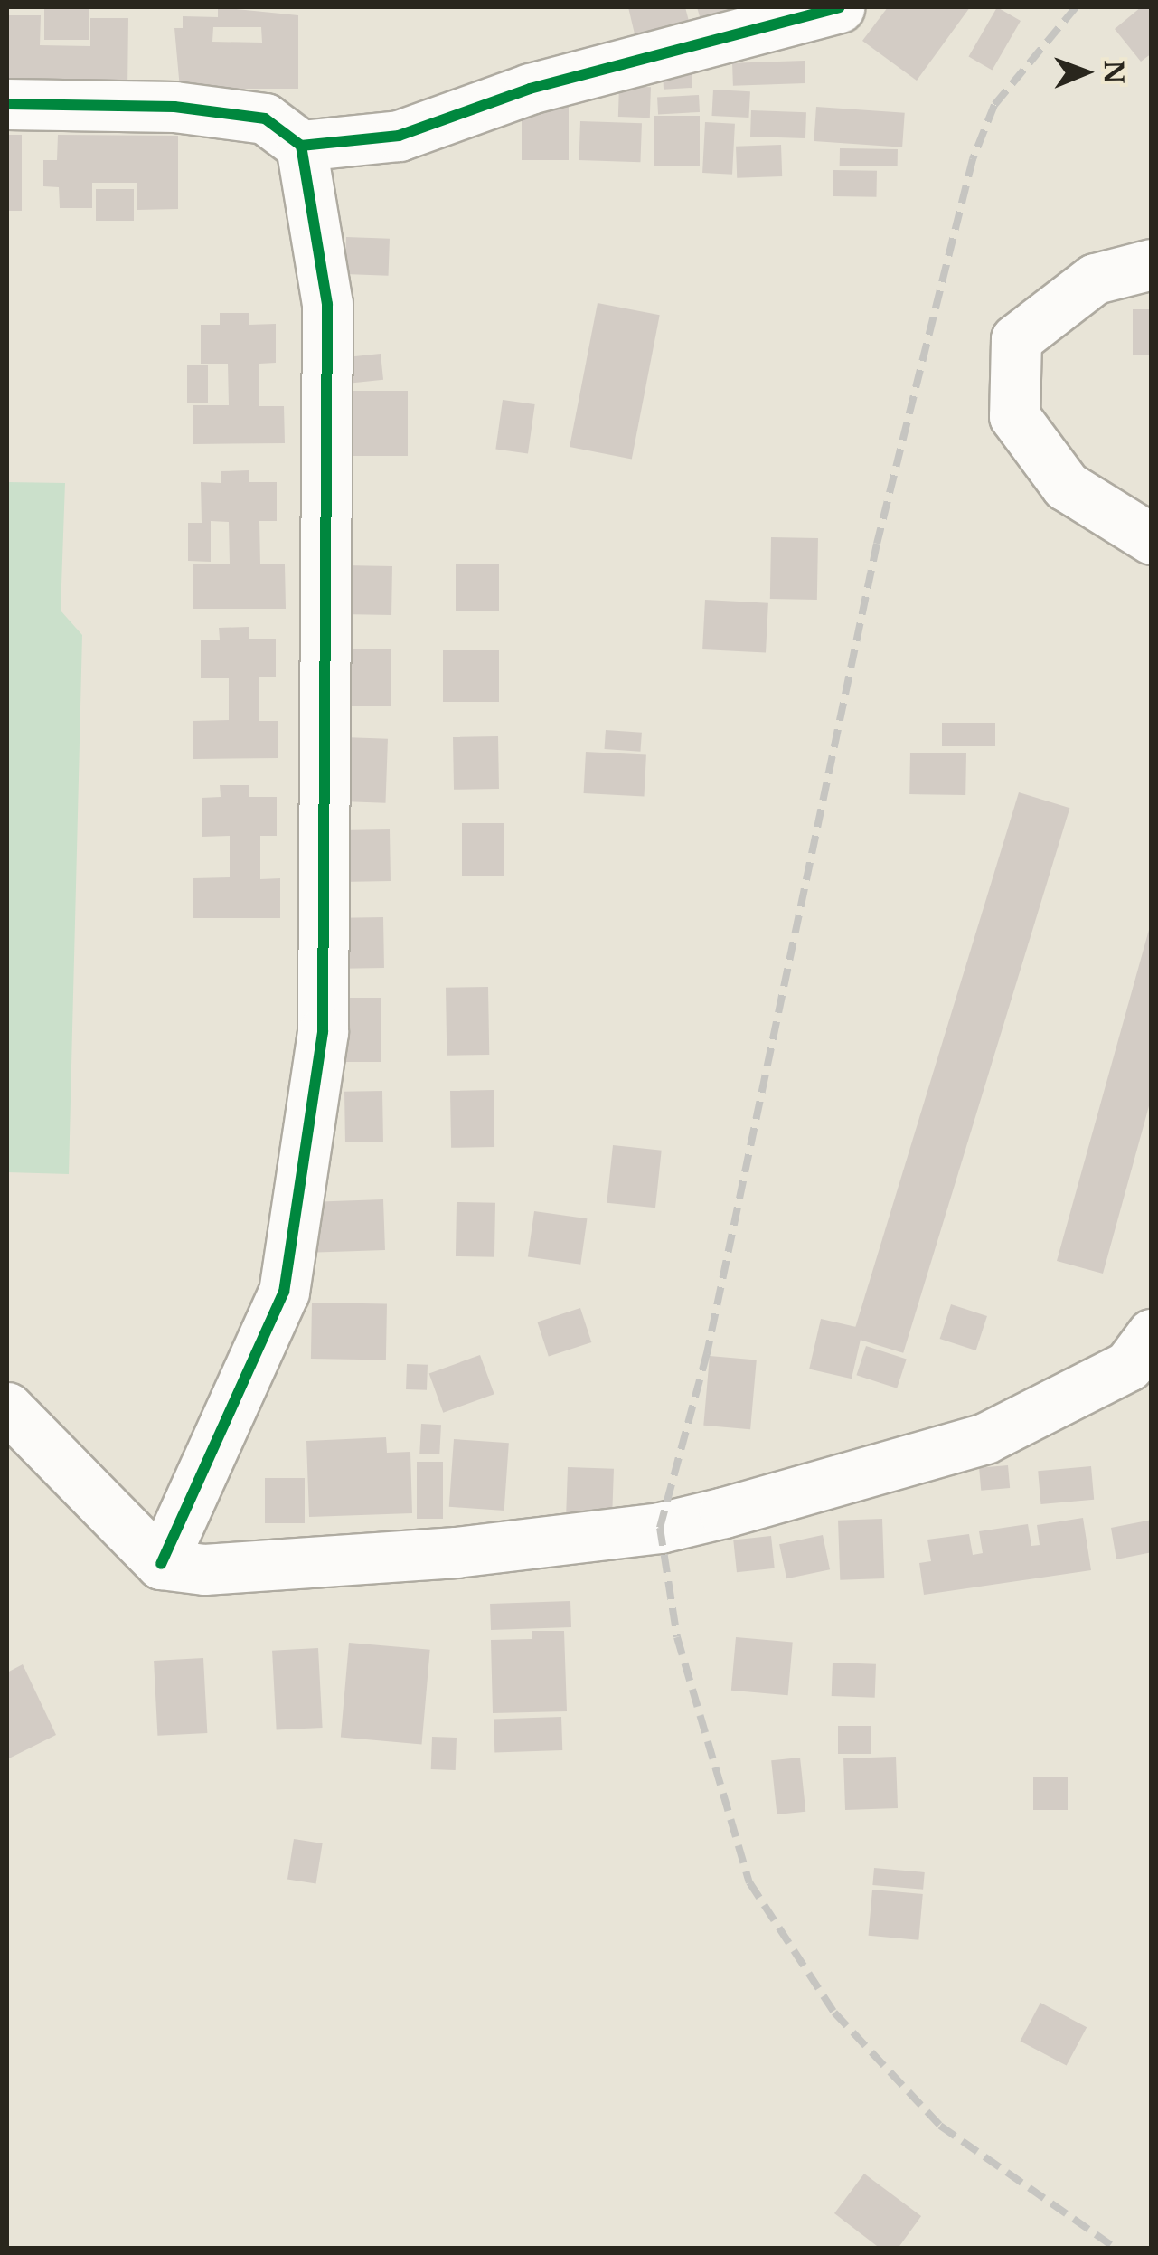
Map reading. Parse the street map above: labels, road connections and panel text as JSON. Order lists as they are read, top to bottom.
{
  "north": "right"
}
